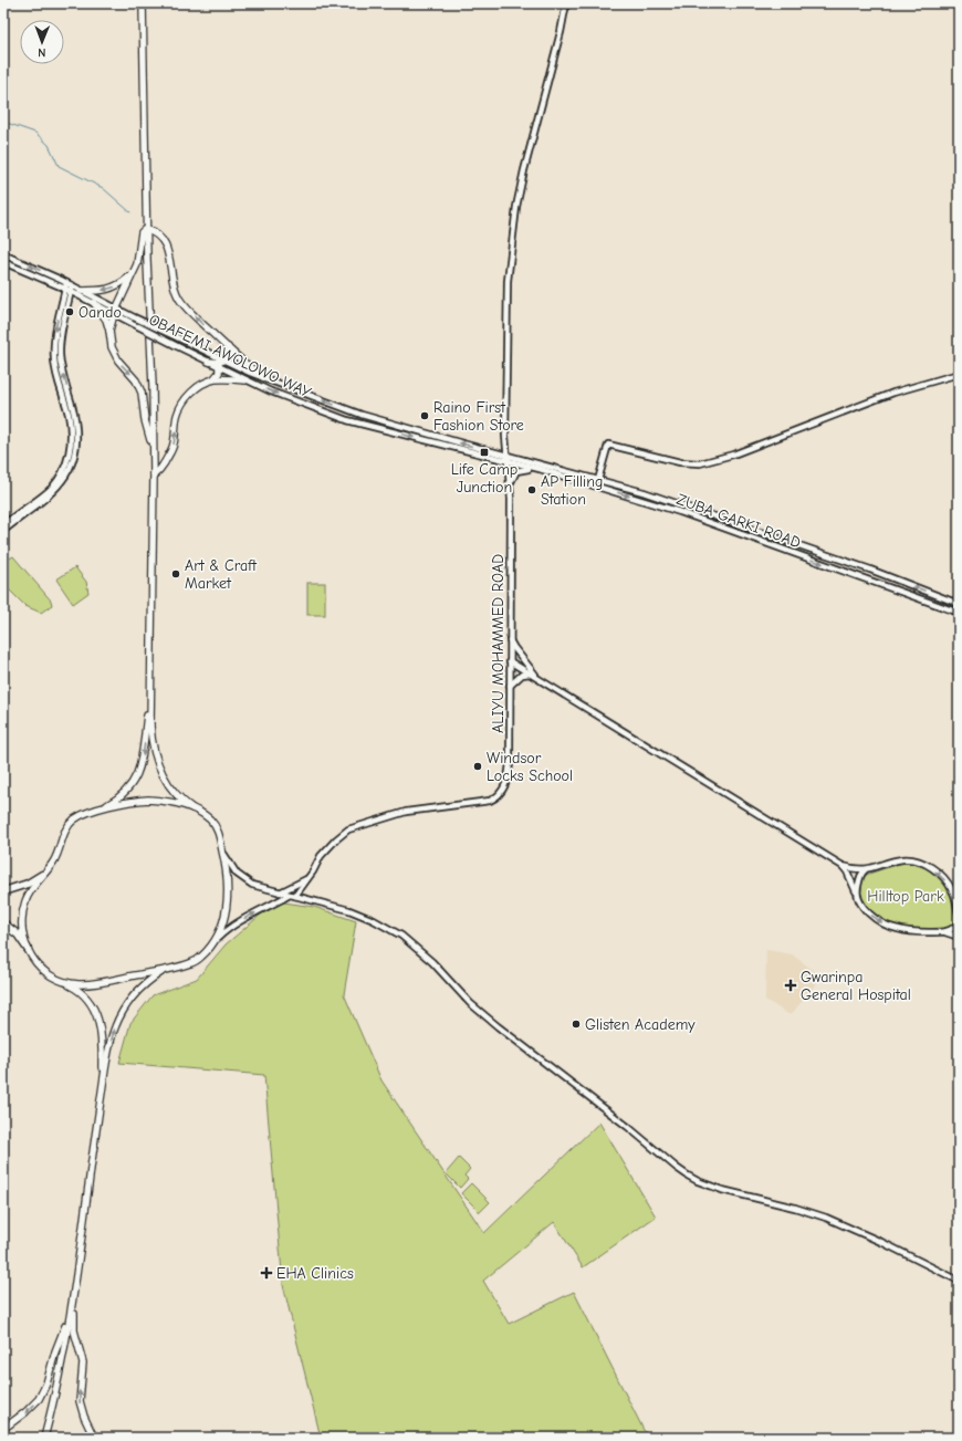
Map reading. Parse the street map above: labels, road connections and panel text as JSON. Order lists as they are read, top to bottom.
{
  "streets": {
    "street": ["OBAFEMI AWOLOWO WAY", "ZUBA GARKI ROAD", "ALIYU MOHAMMED ROAD"]
  },
  "crossings": [
    ["OBAFEMI AWOLOWO WAY", "ZUBA GARKI ROAD"],
    ["OBAFEMI AWOLOWO WAY", "ALIYU MOHAMMED ROAD"],
    ["ZUBA GARKI ROAD", "ALIYU MOHAMMED ROAD"]
  ],
  "parks": ["Hilltop Park"],
  "places": {
    "other": [
      "Oando",
      "Raino First Fashion Store",
      "AP Filling Station",
      "Art & Craft Market",
      "Windsor Locks School",
      "Glisten Academy"
    ],
    "transit": ["Life Camp Junction"],
    "health": ["Gwarinpa General Hospital", "EHA Clinics"]
  },
  "north": "bottom"
}
